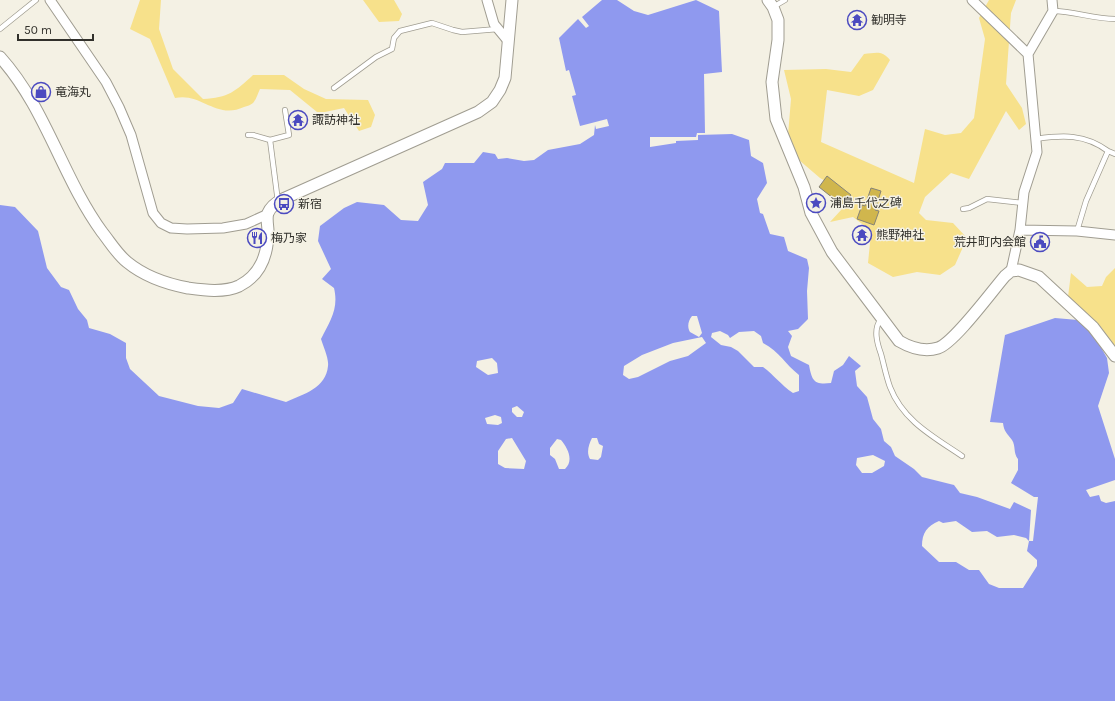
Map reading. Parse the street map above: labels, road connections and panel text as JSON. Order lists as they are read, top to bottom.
{
  "places": {
    "temple": ["勧明寺", "諏訪神社", "熊野神社"],
    "shop": ["竜海丸"],
    "place": ["浦島千代之碑"],
    "bus stop": ["新宿"],
    "restaurant": ["梅乃家"],
    "public building": ["荒井町内会館"]
  },
  "scale_bar": "50 m"
}
